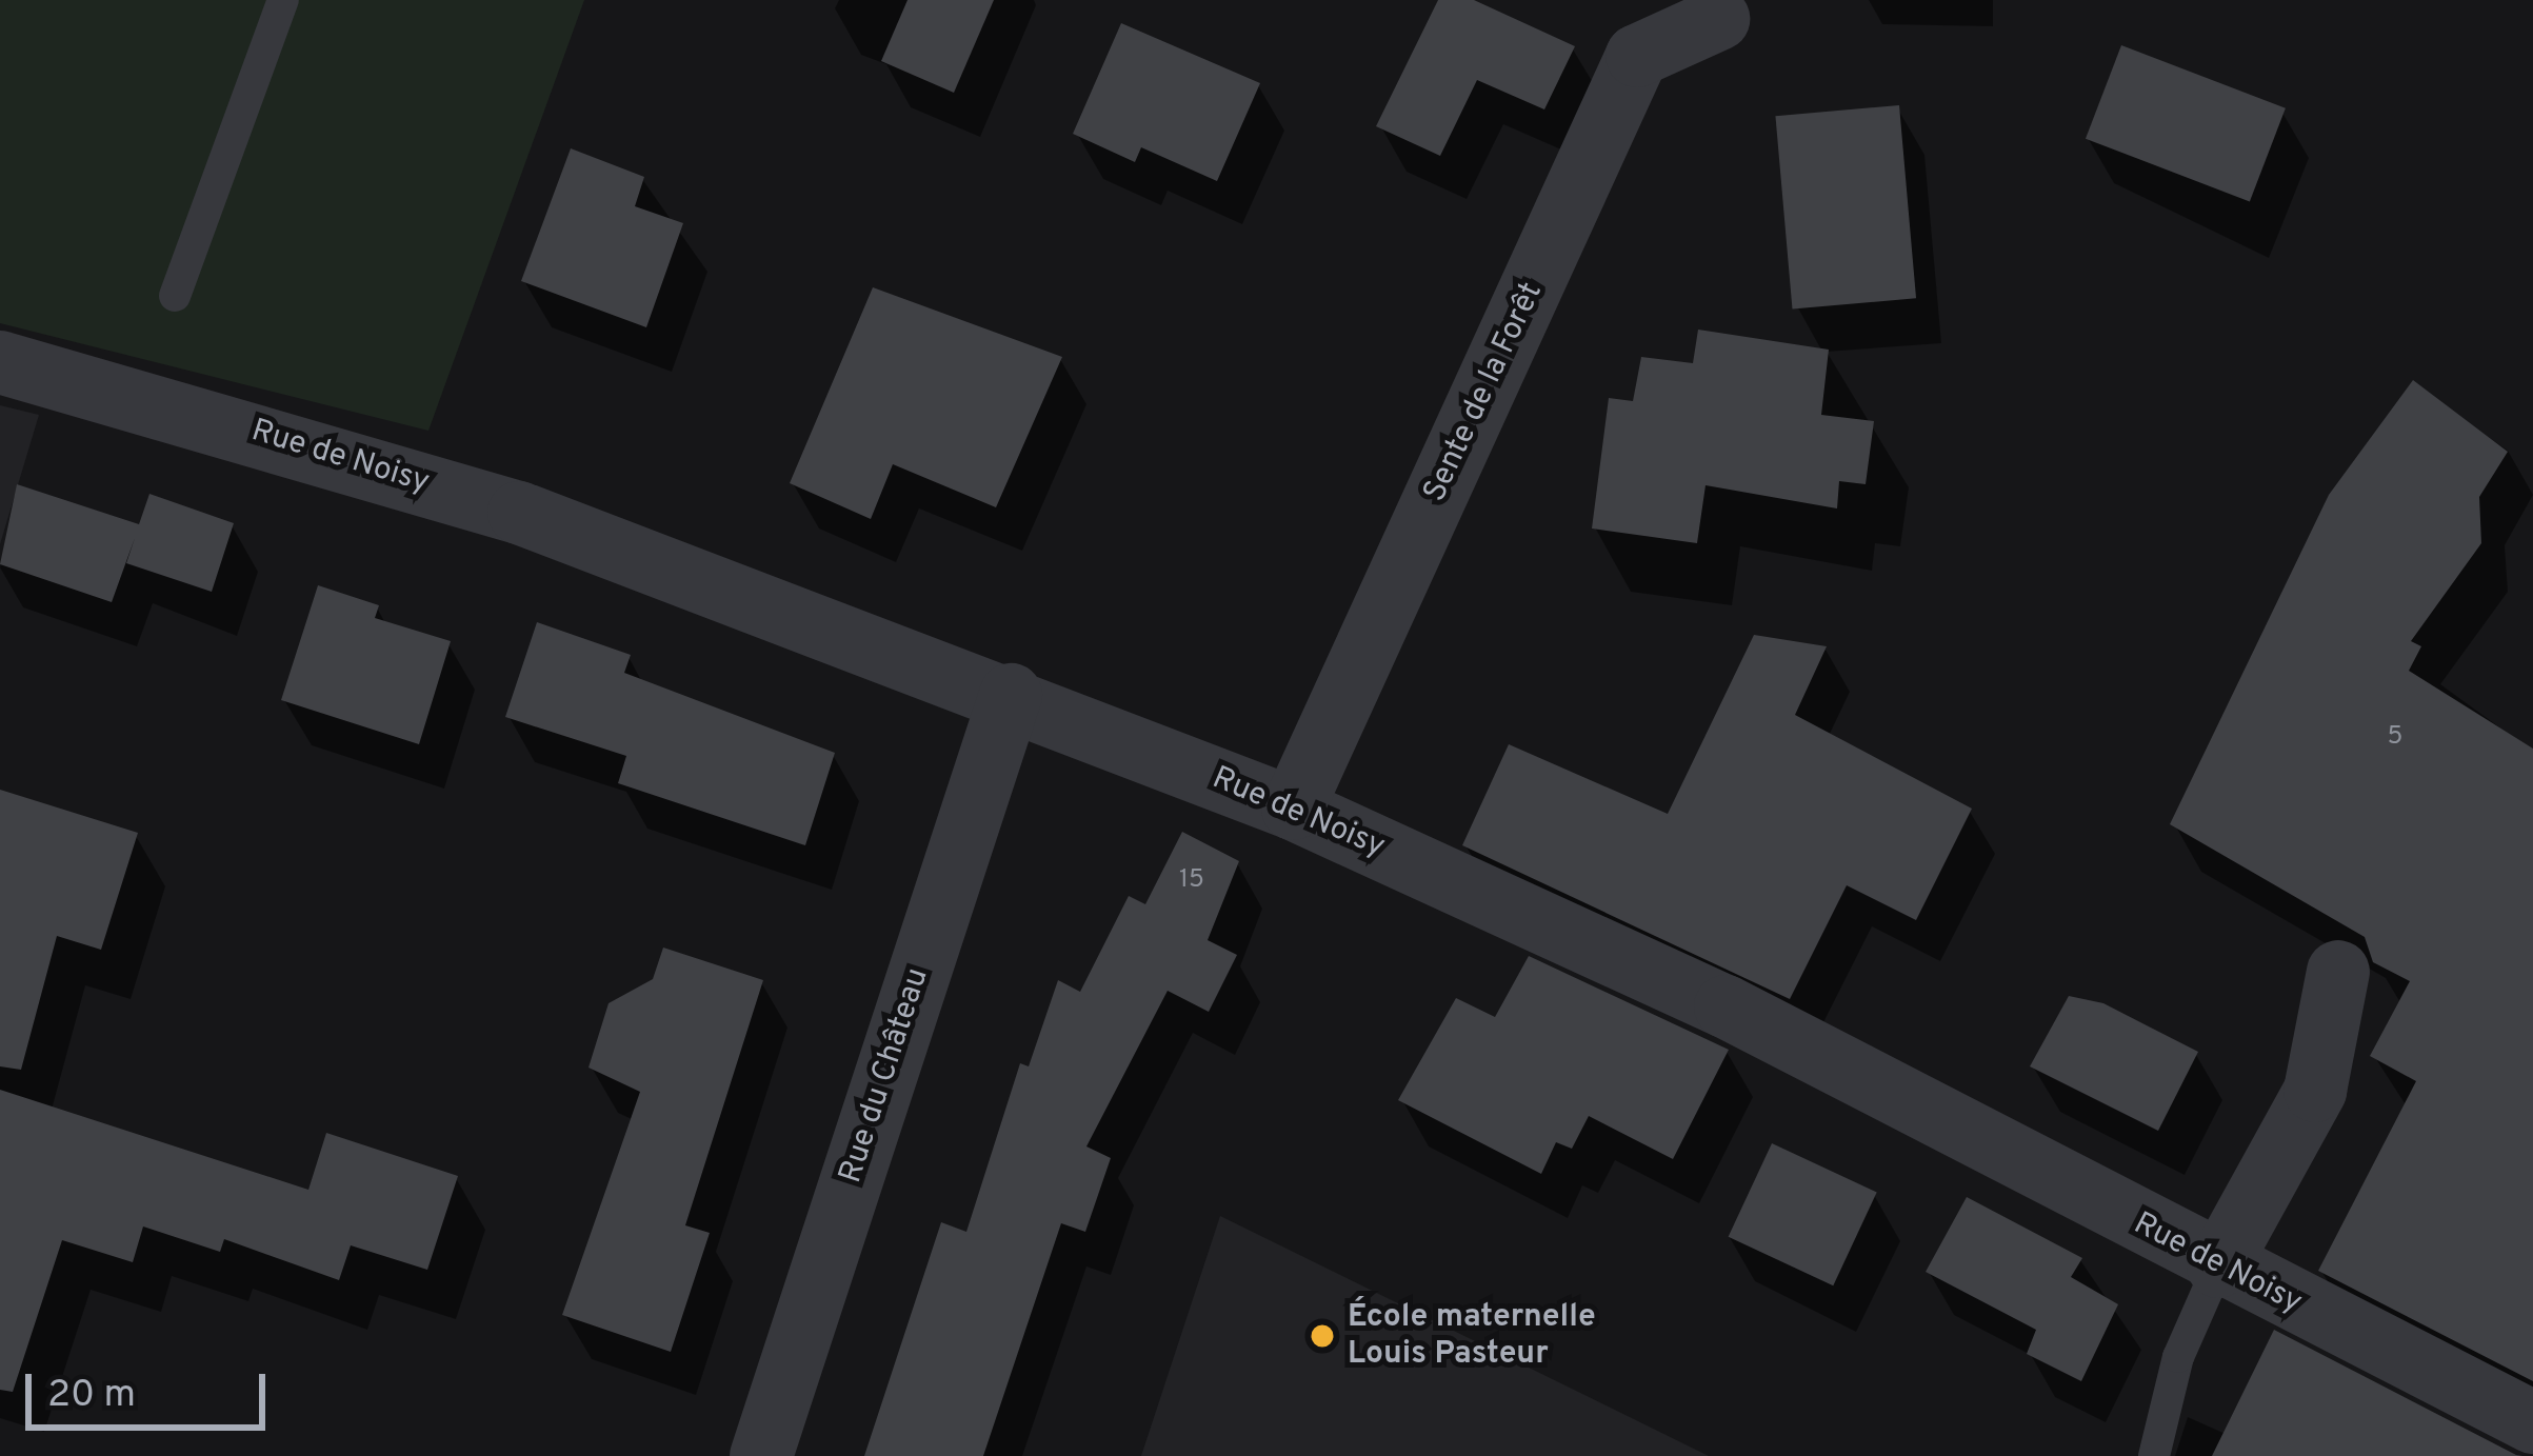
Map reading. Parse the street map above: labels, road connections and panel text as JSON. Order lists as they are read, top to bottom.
{
  "streets": {
    "street": ["Sente de la Forêt", "Rue de Noisy", "Rue du Château"]
  },
  "crossings": [
    ["Sente de la Forêt", "Rue de Noisy"],
    ["Rue de Noisy", "Rue du Château"]
  ],
  "places": ["École maternelle Louis Pasteur"],
  "house_numbers": ["5", "15"],
  "scale_bar": "20 m"
}
